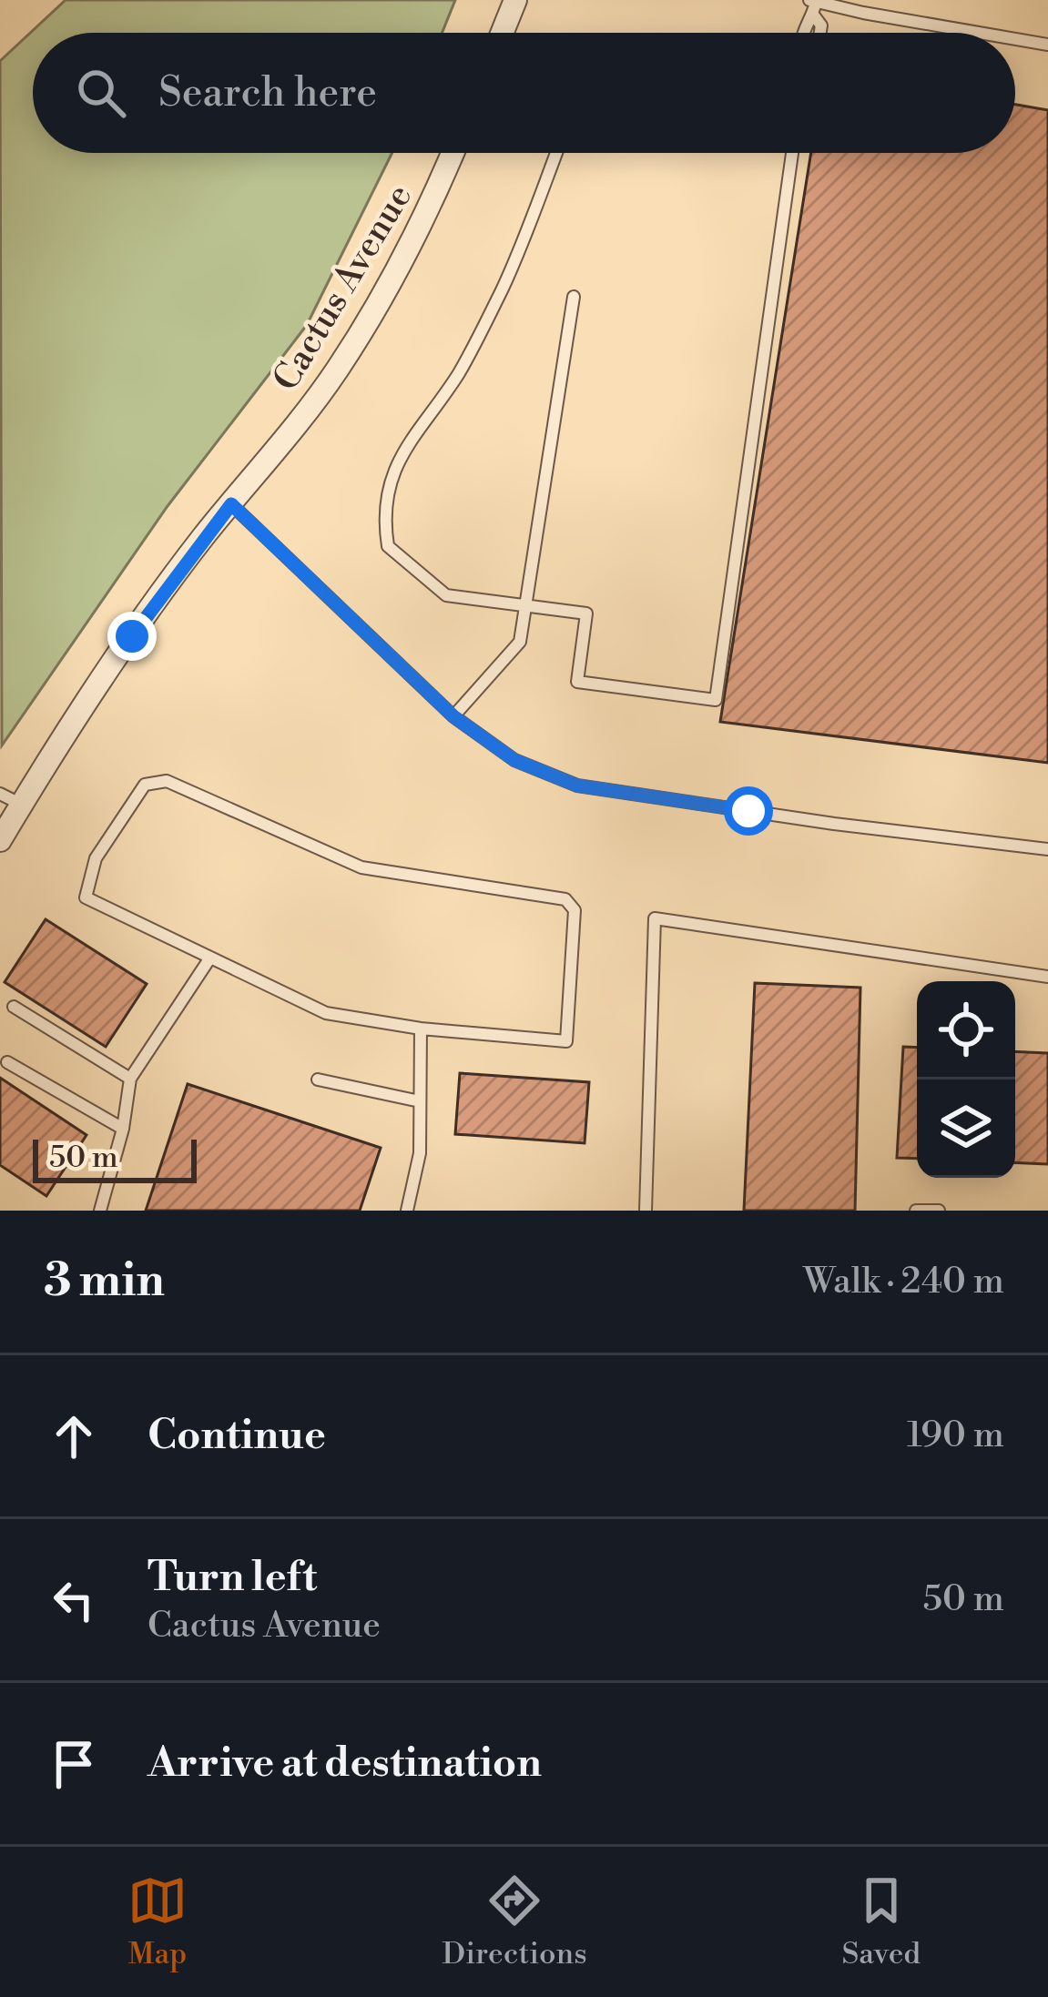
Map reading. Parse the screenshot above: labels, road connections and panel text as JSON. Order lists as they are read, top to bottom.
{
  "streets": {
    "street": ["Cactus Avenue"]
  },
  "scale_bar": "50 m",
  "page": {
    "search": "Search here",
    "scale": "50 m",
    "heading": ["3 min", "Walk · 240 m"],
    "list": [
      ["Continue", "190 m"],
      ["Turn left", "Cactus Avenue", "50 m"],
      "Arrive at destination"
    ],
    "nav": ["Map", "Directions", "Saved"]
  }
}
